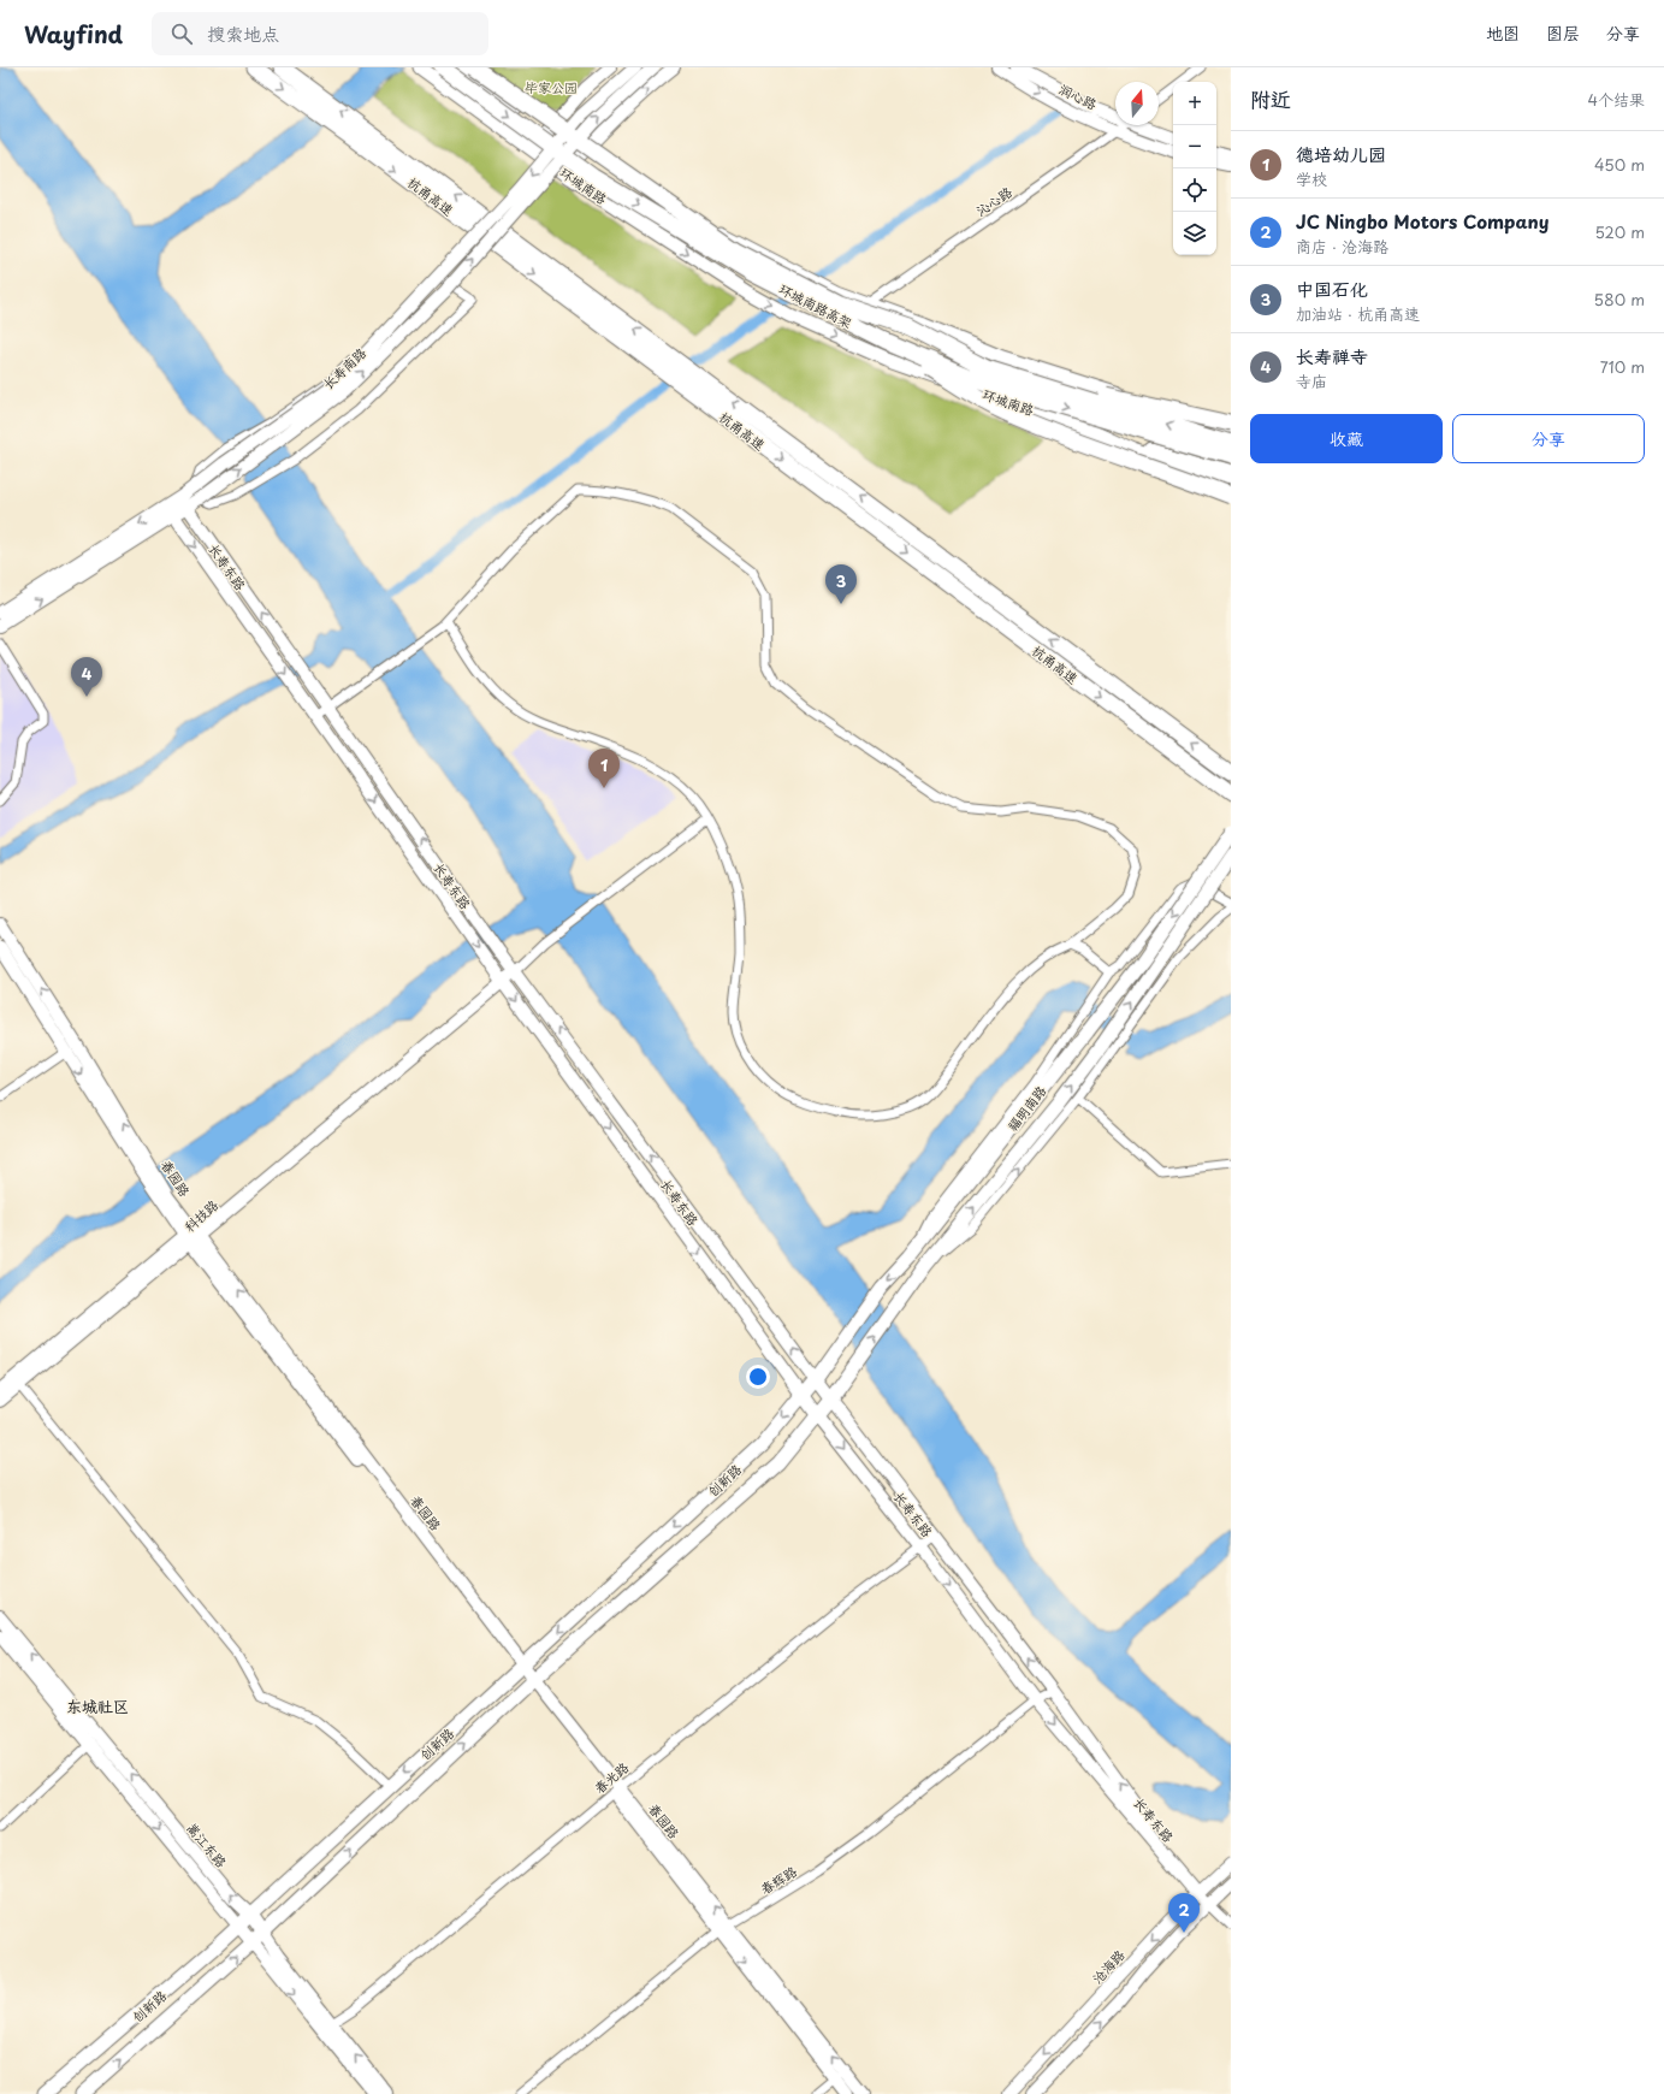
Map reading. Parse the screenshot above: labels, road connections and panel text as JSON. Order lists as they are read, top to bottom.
{
  "streets": {
    "highway": ["杭甬高速", "环城南路高架"],
    "main road": [
      "润心路",
      "环城南路",
      "长寿南路",
      "长寿东路",
      "福明南路",
      "春园路",
      "科技路",
      "创新路",
      "嵩江东路",
      "沧海路"
    ],
    "street": ["沁心路", "春光路", "春辉路"]
  },
  "crossings": [
    ["润心路", "沁心路"],
    ["长寿南路", "长寿东路"],
    ["长寿东路", "福明南路"],
    ["长寿东路", "科技路"],
    ["长寿东路", "创新路"],
    ["长寿东路", "春光路"],
    ["长寿东路", "春辉路"],
    ["长寿东路", "沧海路"],
    ["福明南路", "创新路"],
    ["春园路", "科技路"],
    ["春园路", "创新路"],
    ["春园路", "春光路"],
    ["春园路", "春辉路"],
    ["创新路", "嵩江东路"],
    ["春光路", "嵩江东路"]
  ],
  "districts": ["东城社区"],
  "parks": ["毕家公园"],
  "north": "top",
  "page": {
    "header": "Wayfind",
    "search": "搜索地点",
    "nav": ["地图", "图层", "分享"],
    "heading": ["附近", "4个结果"],
    "map_buttons": ["+", "−"],
    "list": [
      {
        "mark": "1",
        "name": "德培幼儿园",
        "note": "学校",
        "value": "450 m"
      },
      {
        "mark": "2",
        "name": "JC Ningbo Motors Company",
        "note": "商店 · 沧海路",
        "value": "520 m"
      },
      {
        "mark": "3",
        "name": "中国石化",
        "note": "加油站 · 杭甬高速",
        "value": "580 m"
      },
      {
        "mark": "4",
        "name": "长寿禅寺",
        "note": "寺庙",
        "value": "710 m"
      }
    ],
    "buttons": ["收藏", "分享"],
    "pins": [
      "3",
      "4",
      "1",
      "2"
    ]
  }
}
